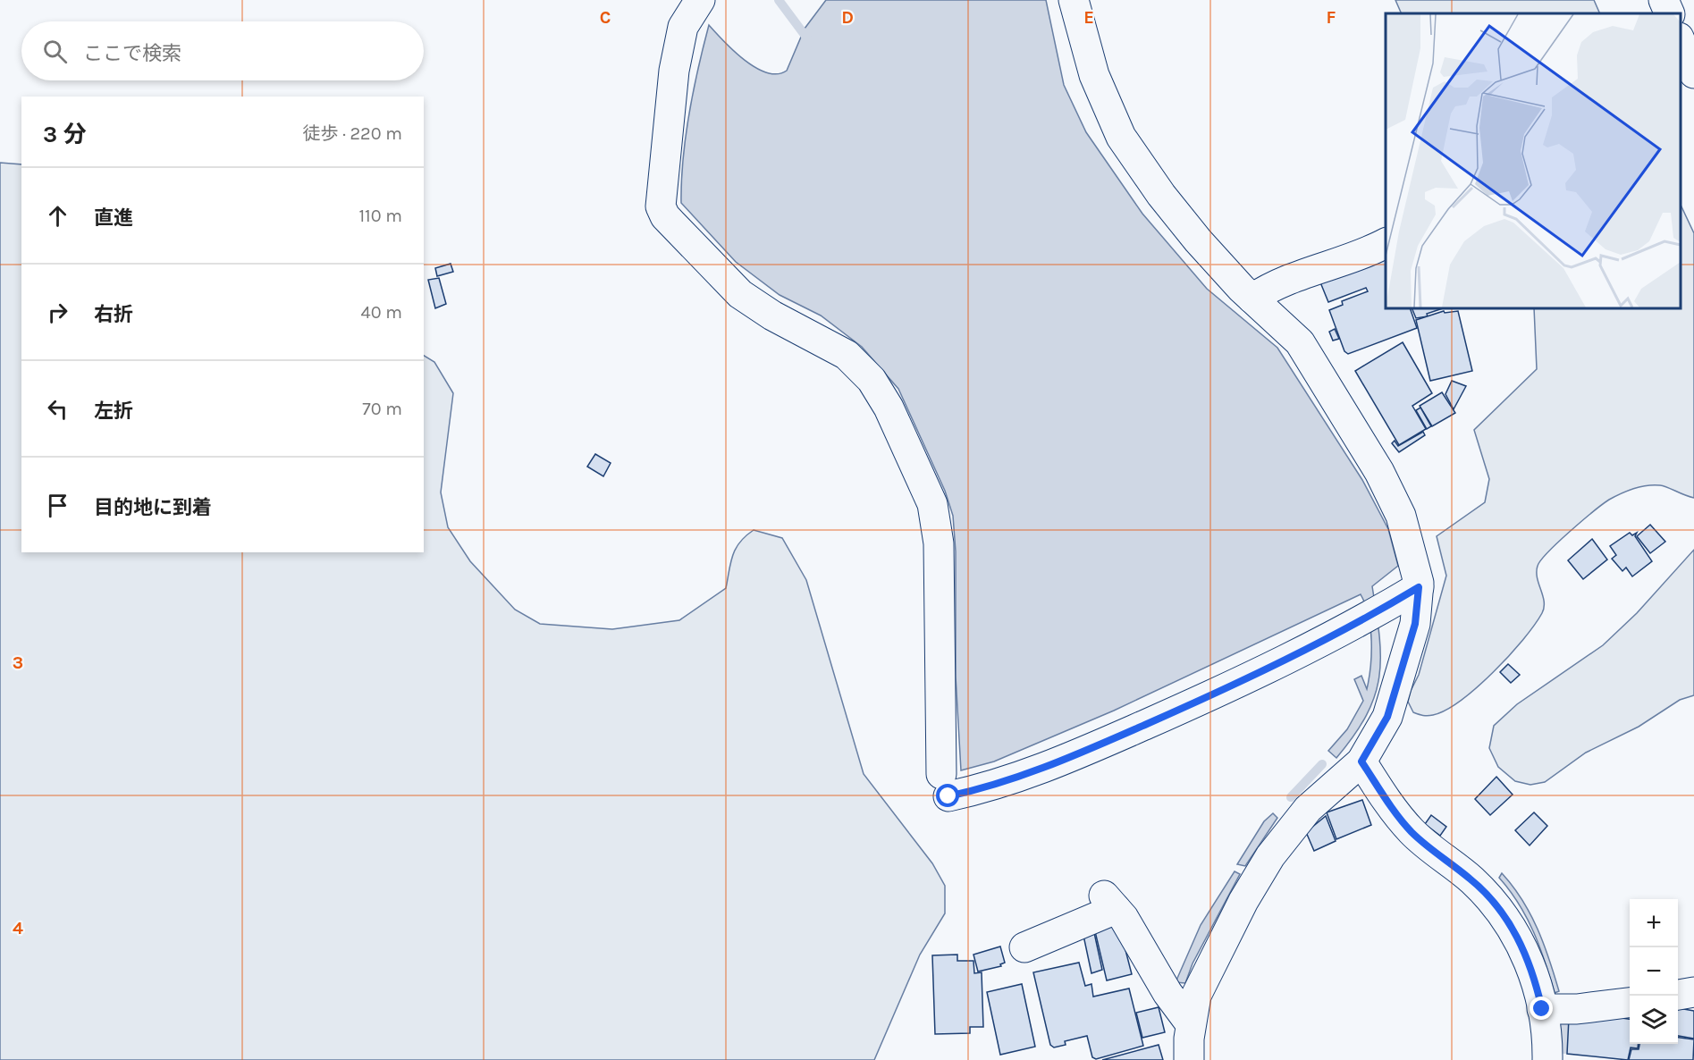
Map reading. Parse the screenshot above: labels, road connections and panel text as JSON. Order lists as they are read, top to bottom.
{
  "page": {
    "search": "ここで検索",
    "heading": ["3 分", "徒歩 · 220 m"],
    "list": [
      ["直進", "110 m"],
      ["右折", "40 m"],
      ["左折", "70 m"],
      "目的地に到着"
    ],
    "map_buttons": ["+", "−"]
  },
  "grid": {
    "columns": [
      "C",
      "D",
      "E",
      "F"
    ],
    "rows": ["3", "4"]
  }
}
